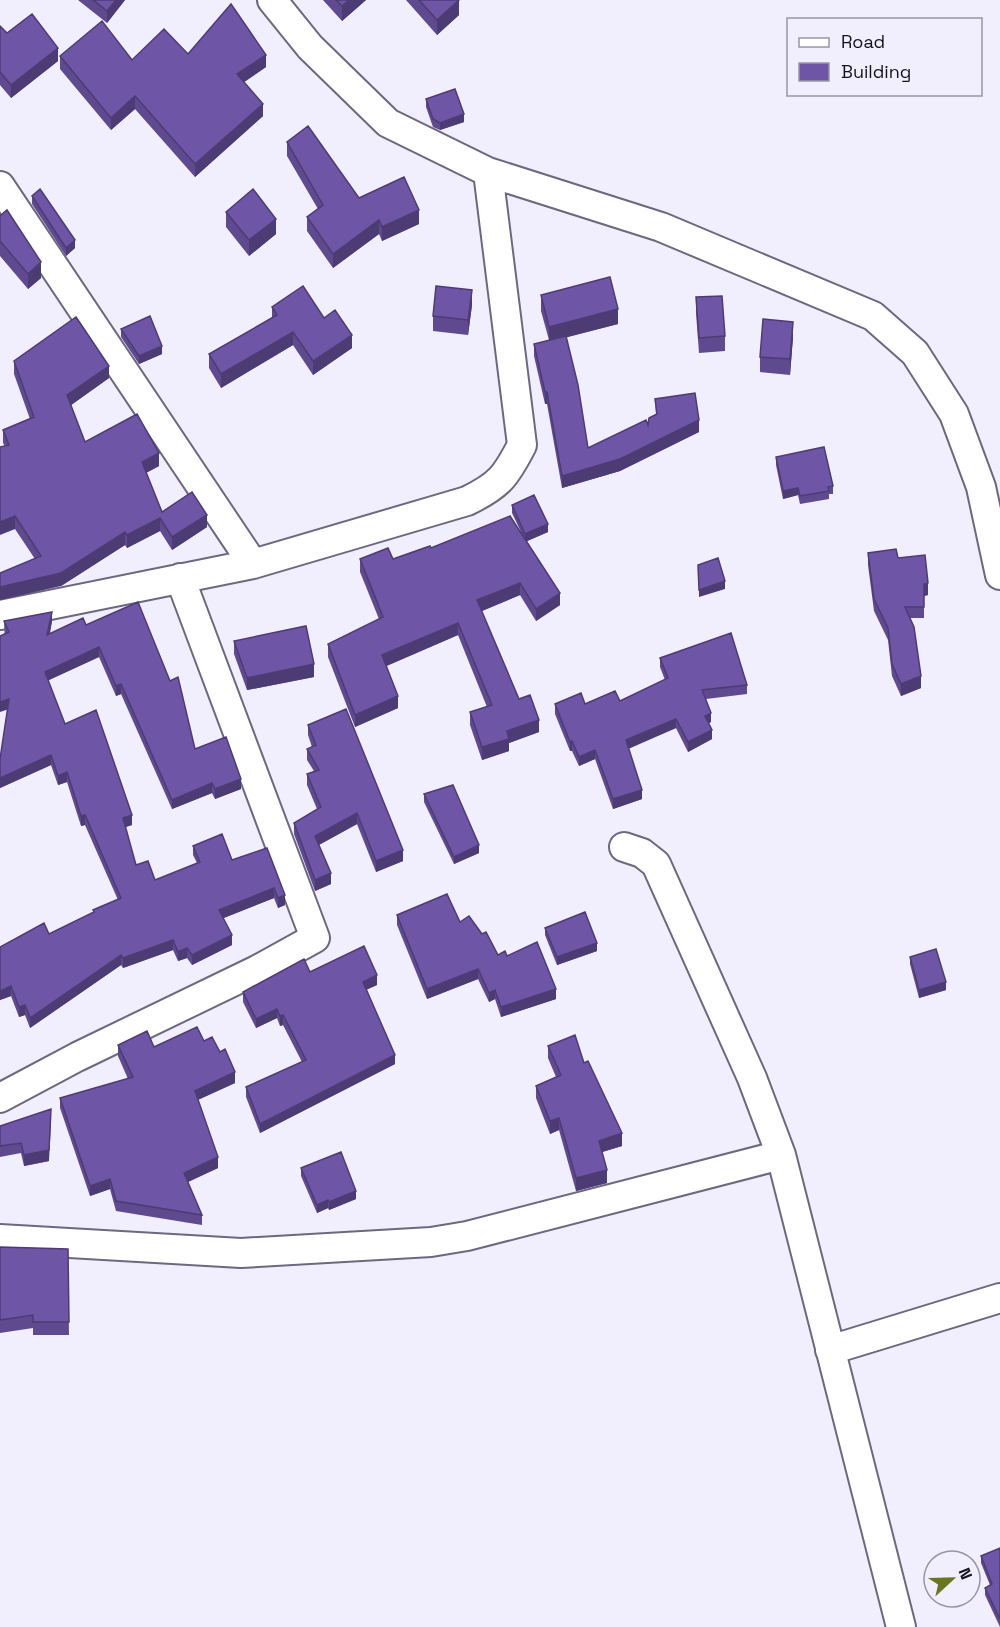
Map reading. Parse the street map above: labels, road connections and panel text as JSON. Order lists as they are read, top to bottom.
{
  "legend": ["Road", "Building"],
  "north": "right"
}
